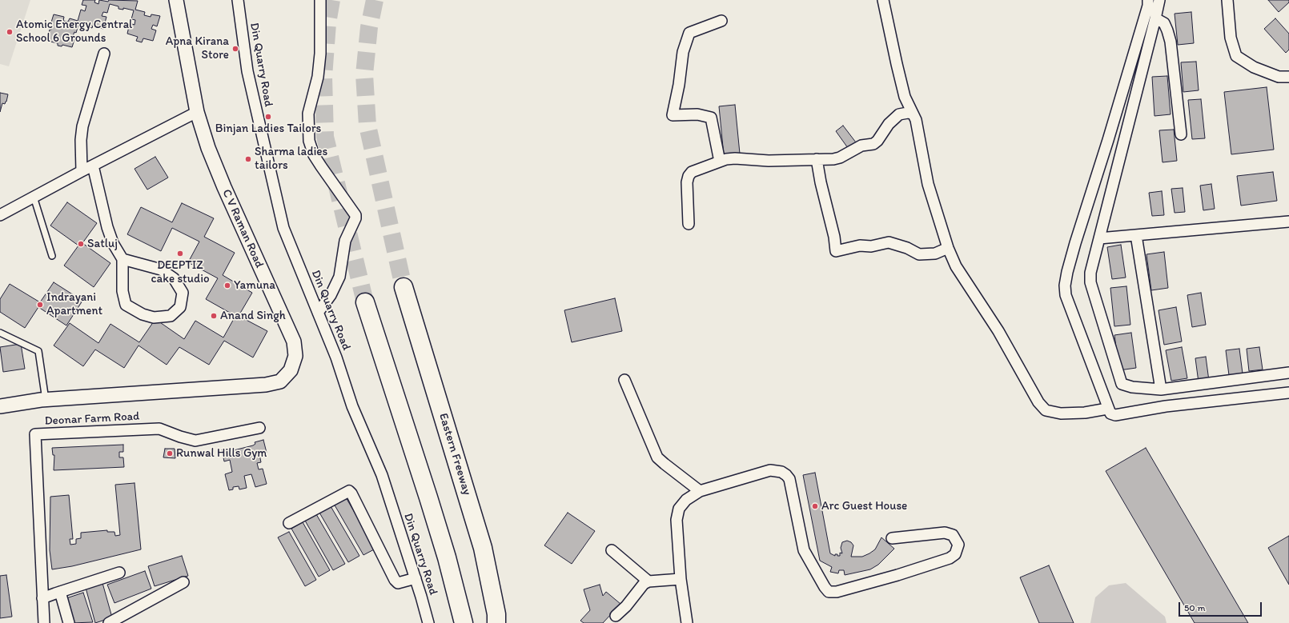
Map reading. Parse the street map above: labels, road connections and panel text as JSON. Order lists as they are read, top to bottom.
{
  "streets": {
    "highway": ["Eastern Freeway"],
    "street": ["Din Quarry Road", "C V Raman Road", "Deonar Farm Road"]
  },
  "places": [
    "Atomic Energy Central School 6 Grounds",
    "Apna Kirana Store",
    "Binjan Ladies Tailors",
    "Sharma ladies tailors",
    "Satluj",
    "DEEPTIZ cake studio",
    "Yamuna",
    "Indrayani Apartment",
    "Anand Singh",
    "Runwal Hills Gym",
    "Arc Guest House"
  ],
  "scale_bar": "50 m"
}
